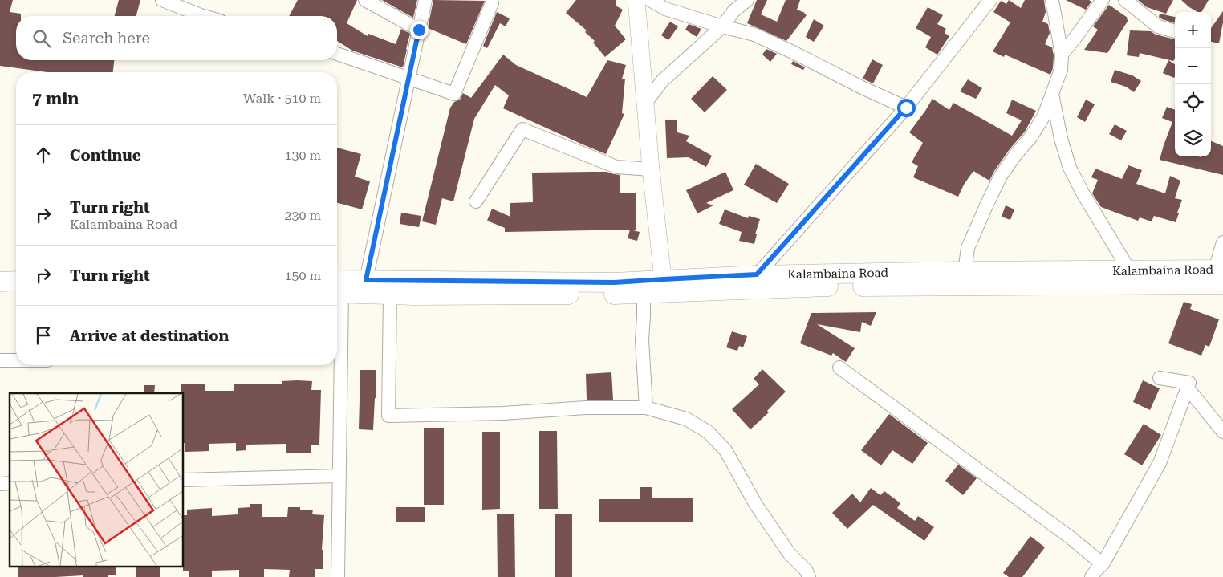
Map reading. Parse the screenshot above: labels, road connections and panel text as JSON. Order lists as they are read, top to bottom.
{
  "streets": {
    "main road": ["Kalambaina Road"]
  },
  "page": {
    "map_buttons": ["+", "−"],
    "search": "Search here",
    "heading": ["7 min", "Walk · 510 m"],
    "list": [
      ["Continue", "130 m"],
      ["Turn right", "Kalambaina Road", "230 m"],
      ["Turn right", "150 m"],
      "Arrive at destination"
    ]
  }
}
